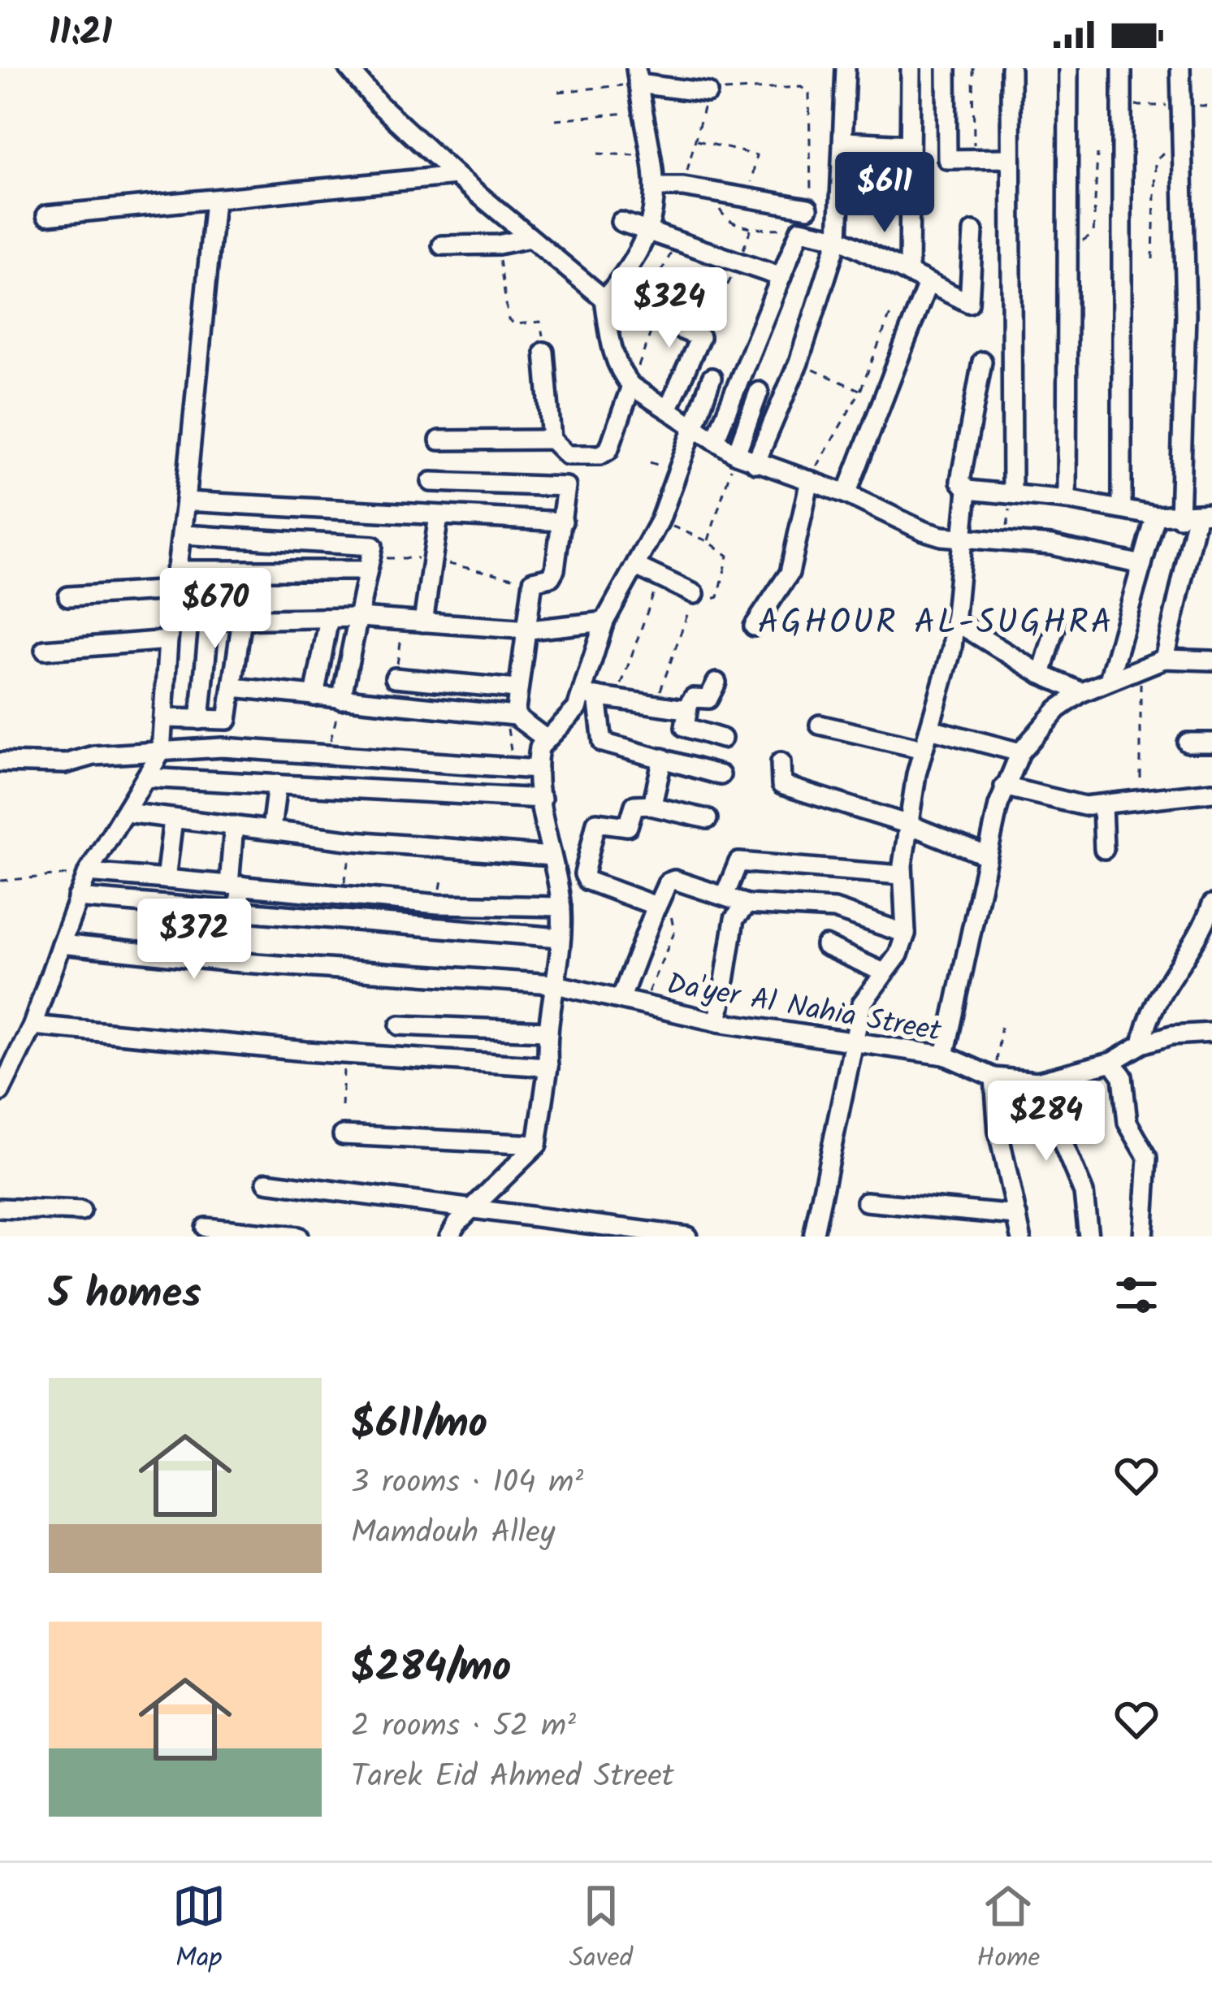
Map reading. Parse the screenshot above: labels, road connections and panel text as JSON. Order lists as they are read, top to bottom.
{
  "streets": {
    "street": ["Da'yer Al Nahia Street"]
  },
  "districts": ["AGHOUR AL-SUGHRA"],
  "page": {
    "status": "11:21",
    "price": [
      "$611",
      "$324",
      "$670",
      "$372",
      "$284"
    ],
    "heading": "5 homes",
    "list": [
      {
        "name": "$611/mo",
        "note": "3 rooms · 104 m² · Mamdouh Alley"
      },
      {
        "name": "$284/mo",
        "note": "2 rooms · 52 m² · Tarek Eid Ahmed Street"
      }
    ],
    "tabs": ["Map", "Saved", "Home"]
  }
}
